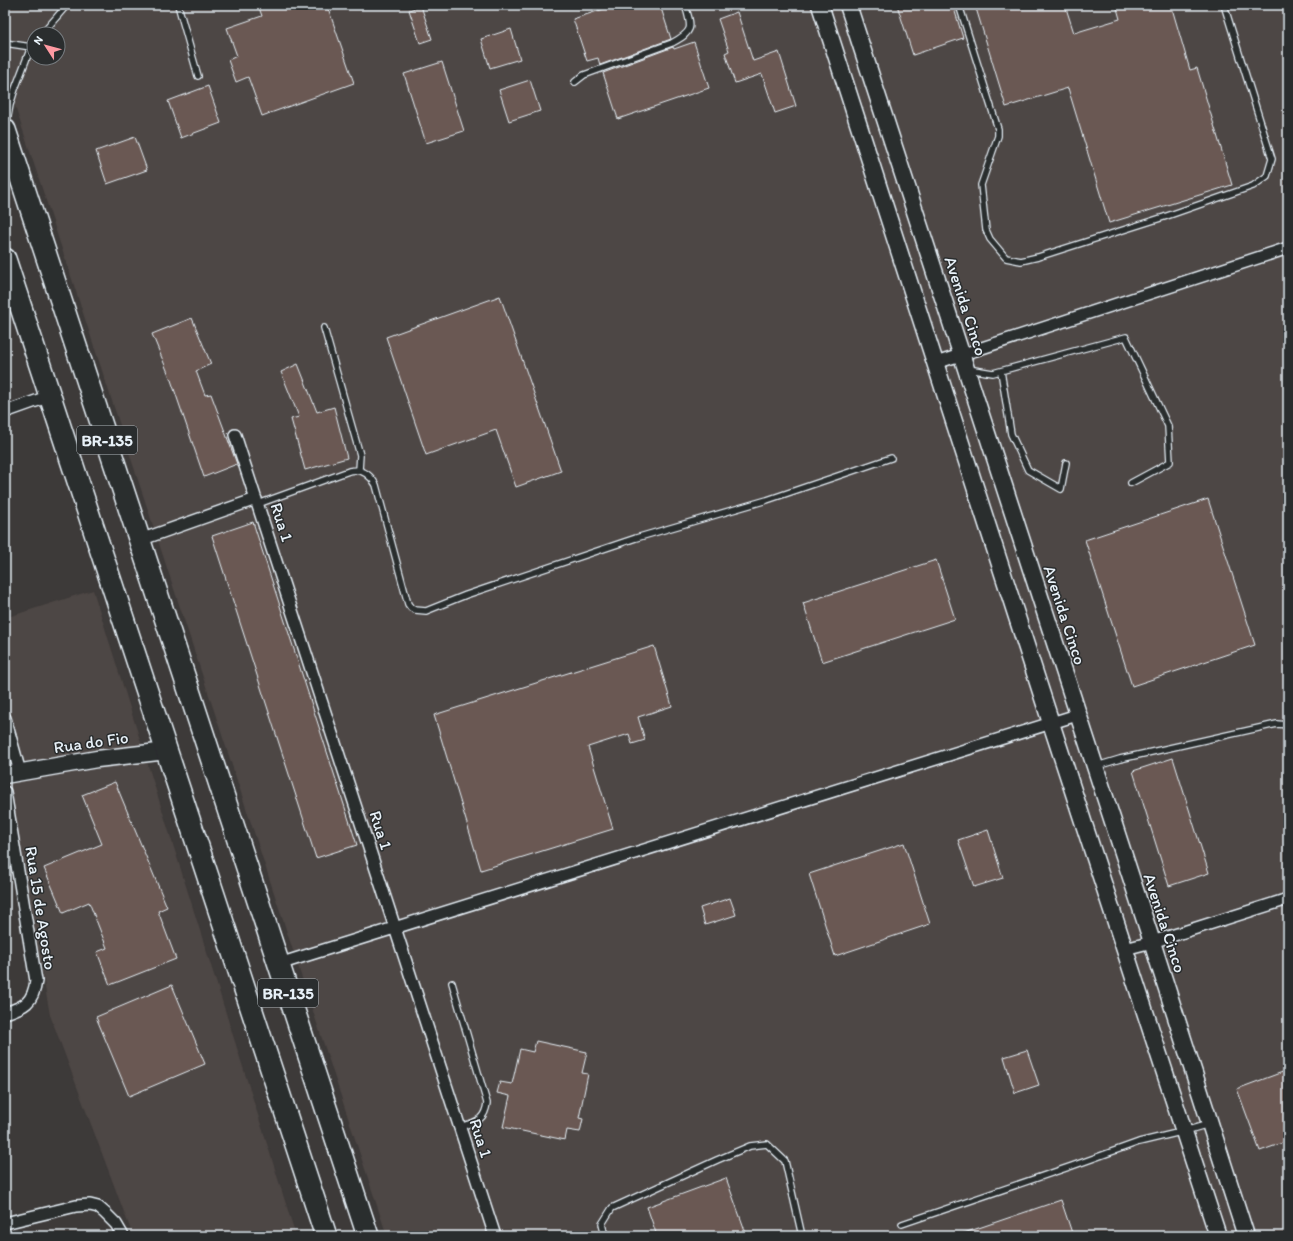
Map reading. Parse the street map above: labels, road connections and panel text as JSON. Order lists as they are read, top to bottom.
{
  "streets": {
    "highway": ["BR-135"],
    "street": [
      "Avenida Cinco",
      "Rua 1",
      "Rua do Fio",
      "Rua 15 de Agosto"
    ]
  },
  "crossings": [
    ["BR-135", "Rua do Fio"]
  ],
  "north": "top left"
}
